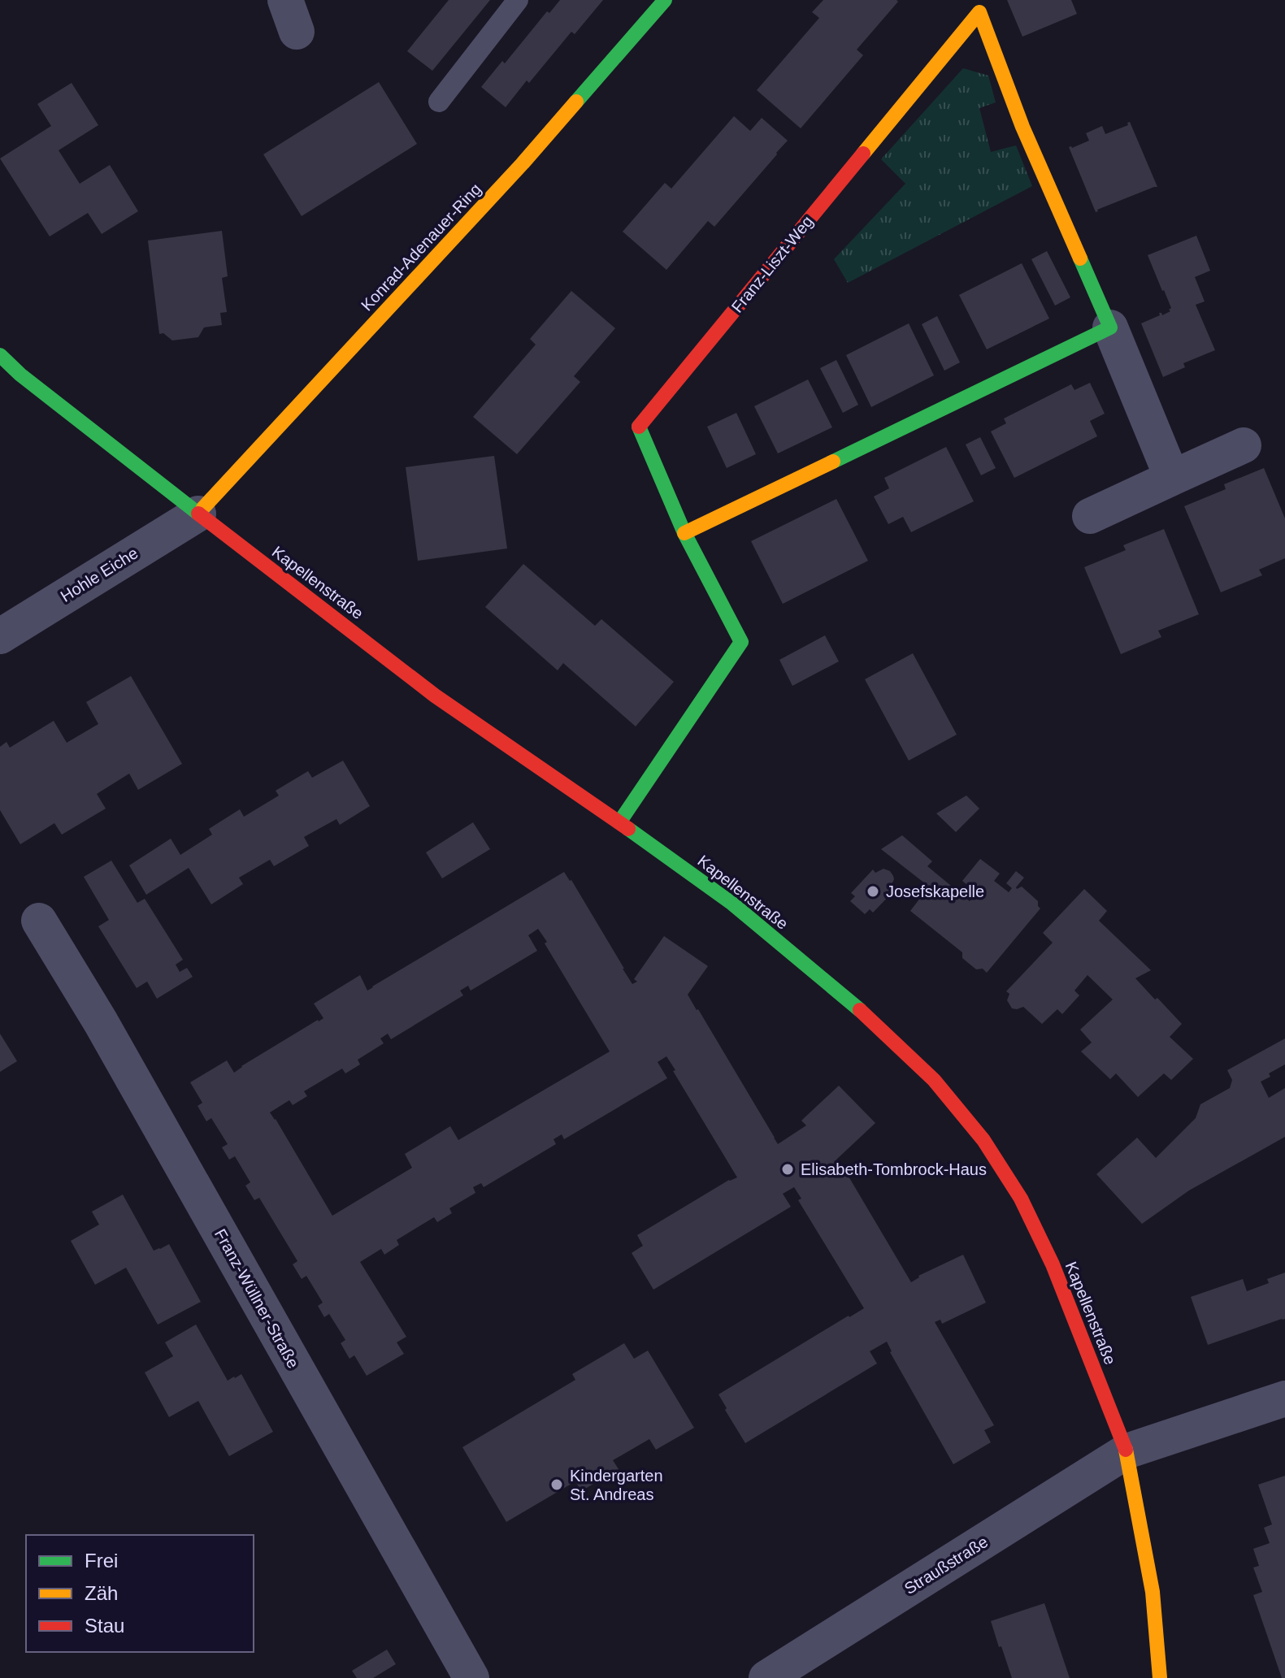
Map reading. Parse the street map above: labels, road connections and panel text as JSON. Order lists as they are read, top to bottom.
{
  "streets": {
    "main road": ["Konrad-Adenauer-Ring", "Franz-Liszt-Weg", "Kapellenstraße"],
    "street": ["Hohle Eiche", "Franz-Wüllner-Straße", "Straußstraße"]
  },
  "crossings": [
    ["Konrad-Adenauer-Ring", "Hohle Eiche"],
    ["Konrad-Adenauer-Ring", "Kapellenstraße"],
    ["Franz-Liszt-Weg", "Kapellenstraße"],
    ["Hohle Eiche", "Kapellenstraße"],
    ["Kapellenstraße", "Straußstraße"]
  ],
  "places": ["Josefskapelle", "Elisabeth-Tombrock-Haus", "Kindergarten St. Andreas"],
  "legend": ["Frei", "Zäh", "Stau"]
}
